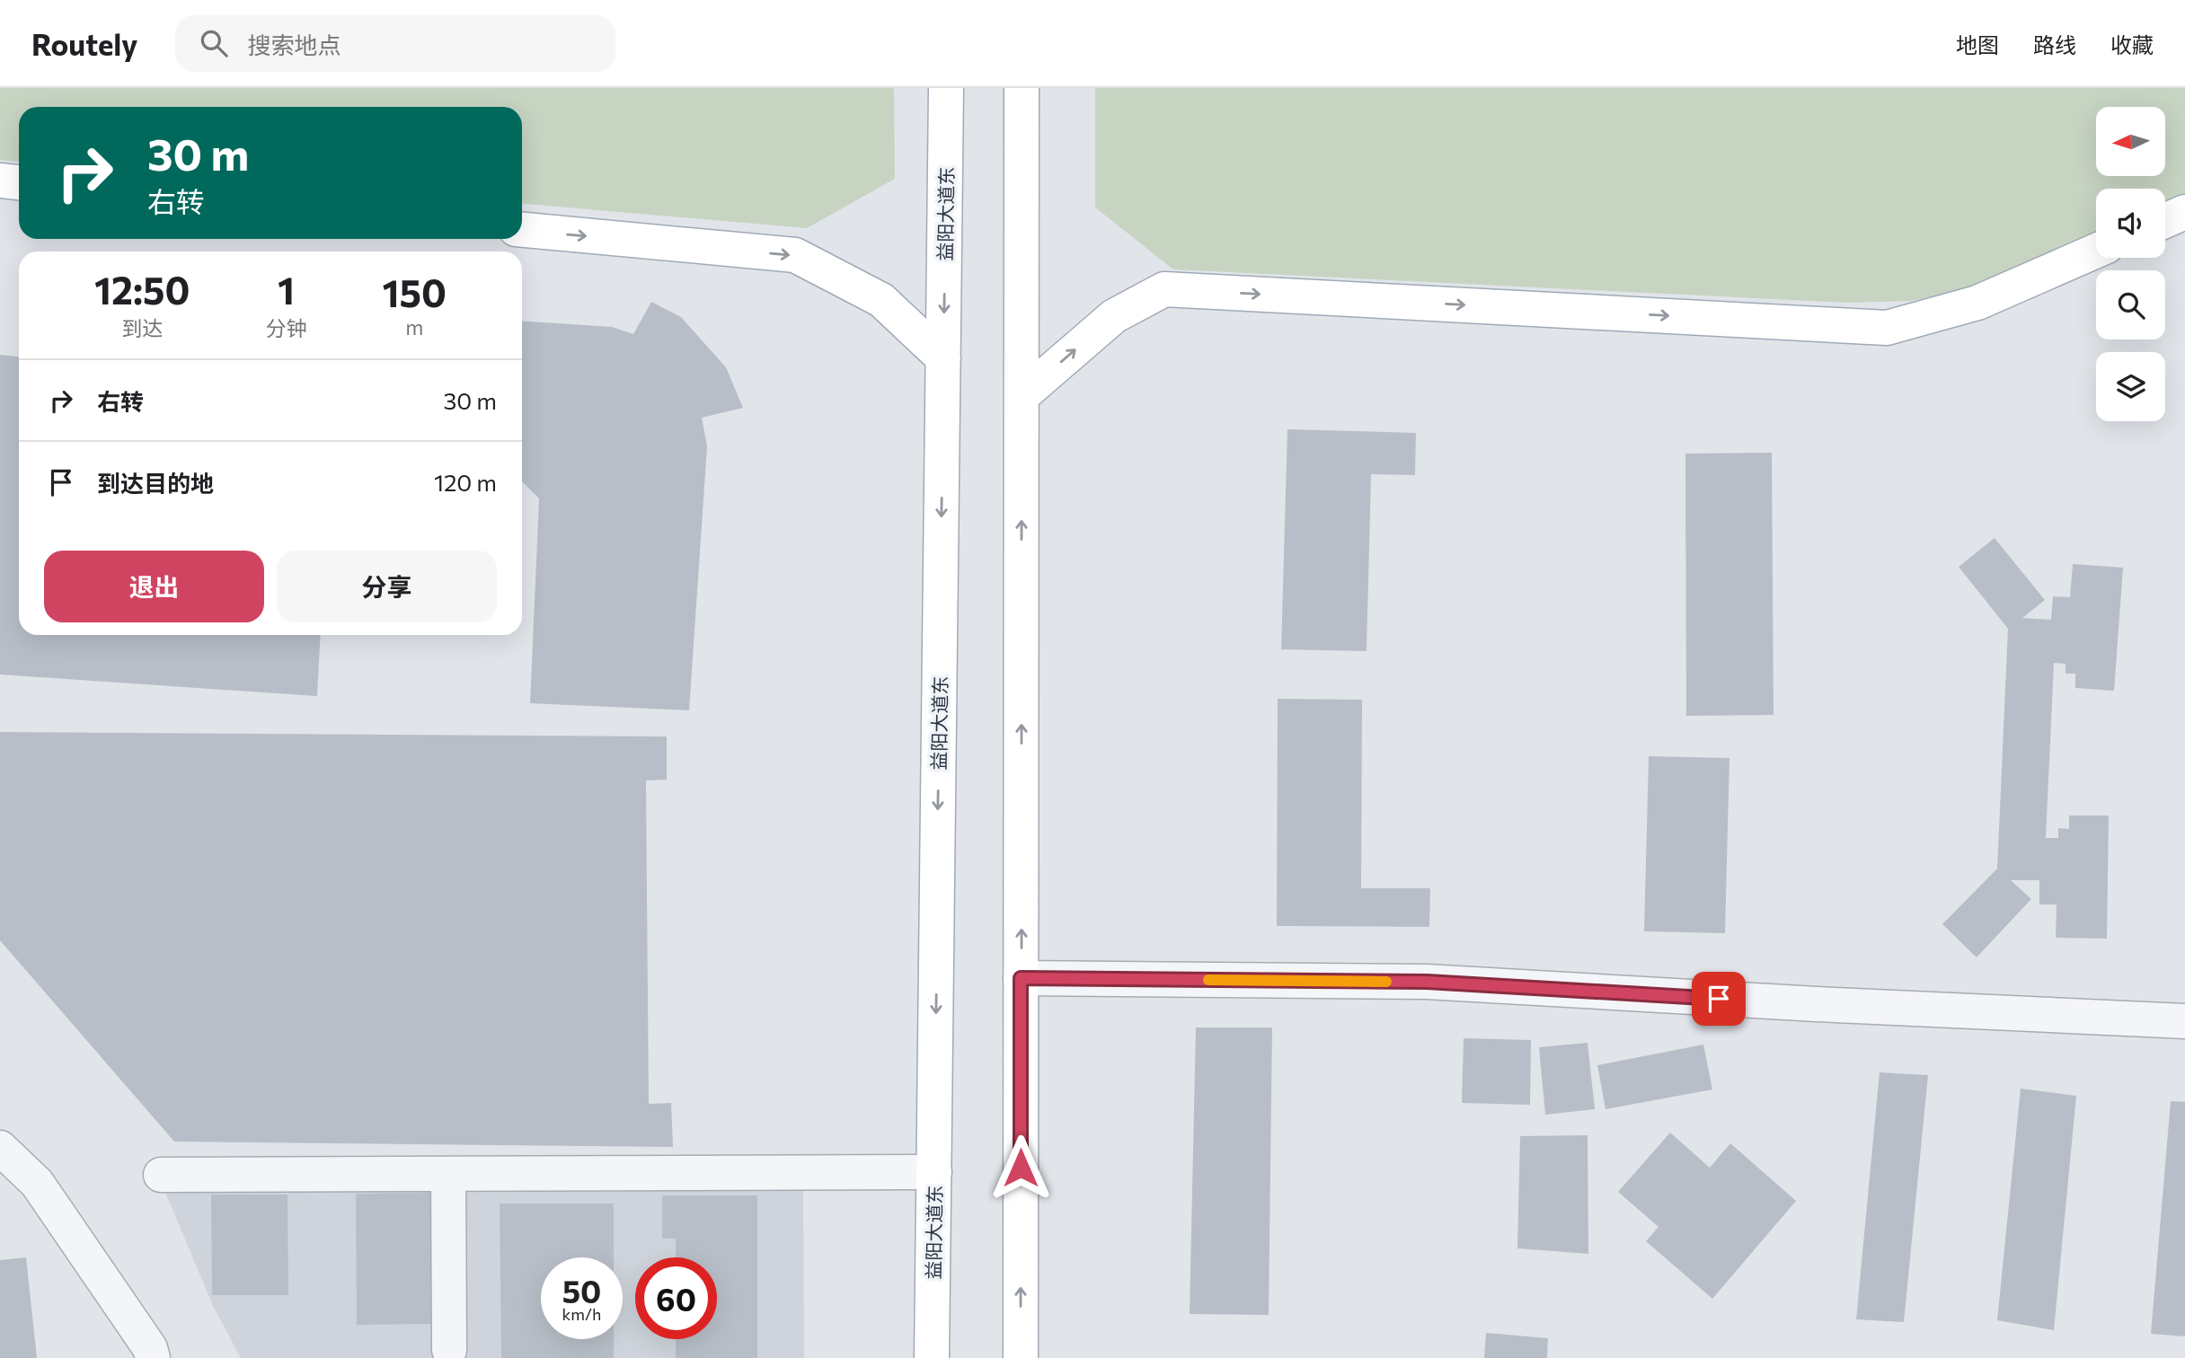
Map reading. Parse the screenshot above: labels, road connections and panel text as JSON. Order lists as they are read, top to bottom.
{
  "streets": {
    "main road": ["益阳大道东"]
  },
  "north": "left",
  "page": {
    "header": "Routely",
    "search": "搜索地点",
    "nav": ["地图", "路线", "收藏"],
    "turn": ["30 m", "右转"],
    "eta": [
      "12:50",
      "到达",
      "1",
      "分钟",
      "150",
      "m"
    ],
    "list": [
      {
        "name": "右转",
        "value": "30 m"
      },
      {
        "name": "到达目的地",
        "value": "120 m"
      }
    ],
    "buttons": ["退出", "分享"],
    "speed": "50 km/h",
    "limit": "60"
  }
}
